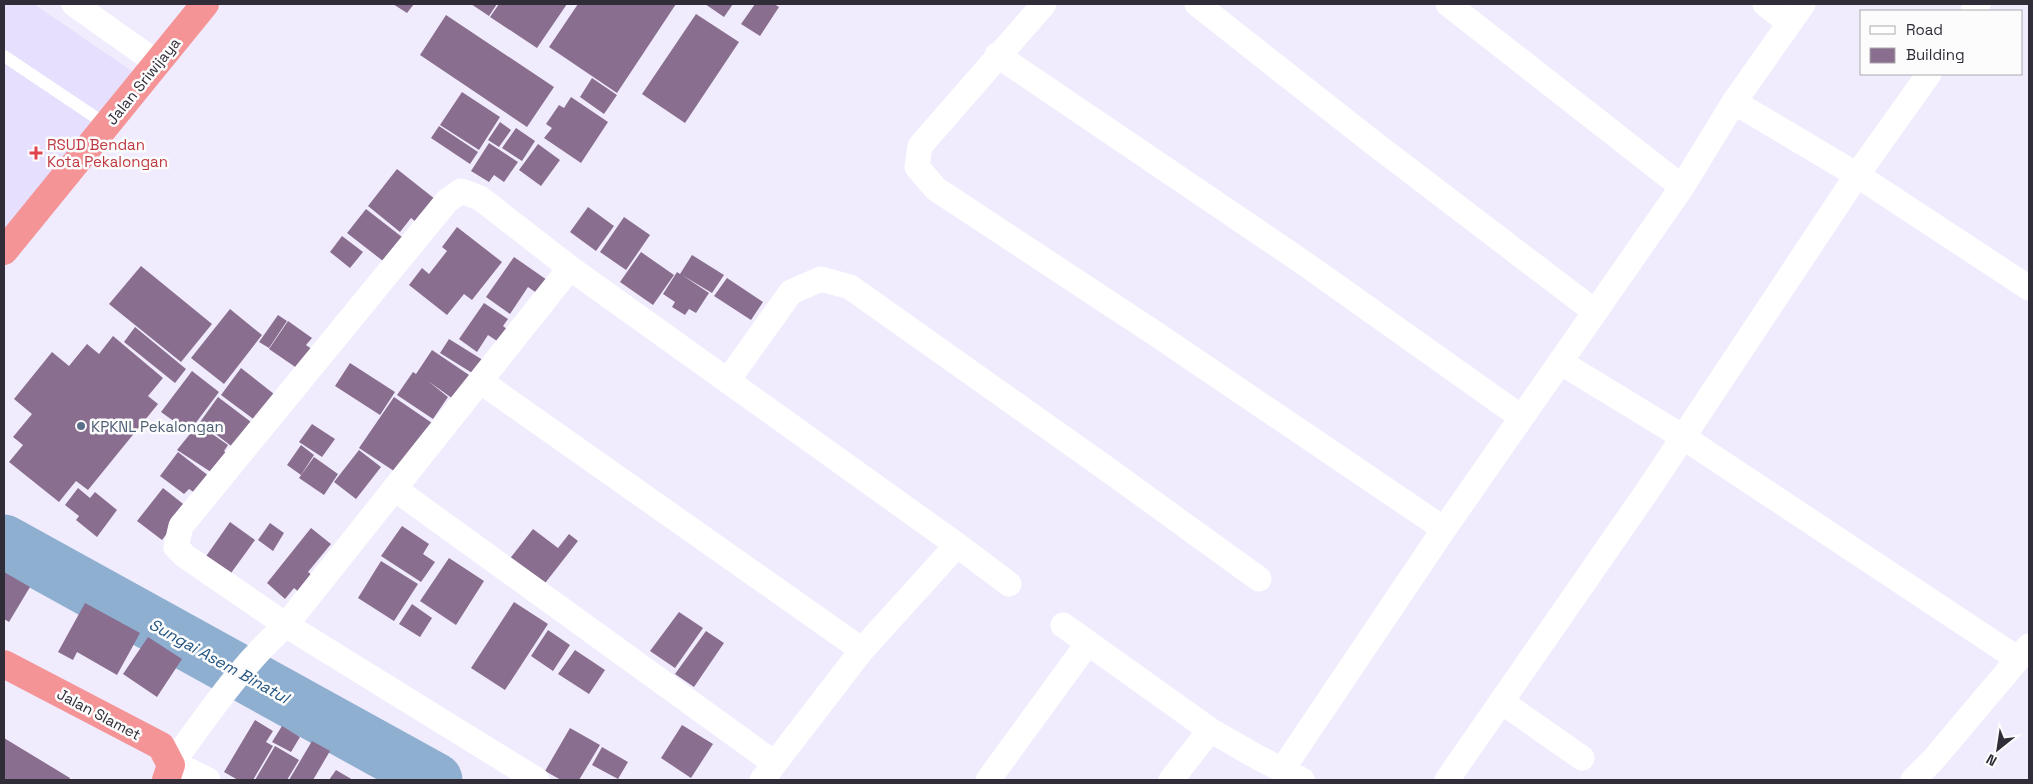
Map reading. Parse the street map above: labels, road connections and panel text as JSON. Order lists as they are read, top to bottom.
{
  "streets": {
    "highway": ["Jalan Sriwijaya", "Jalan Slamet"]
  },
  "water": ["Sungai Asem Binatul"],
  "places": {
    "health": ["RSUD Bendan Kota Pekalongan"],
    "other": ["KPKNL Pekalongan"]
  },
  "legend": ["Road", "Building"],
  "north": "bottom left"
}
